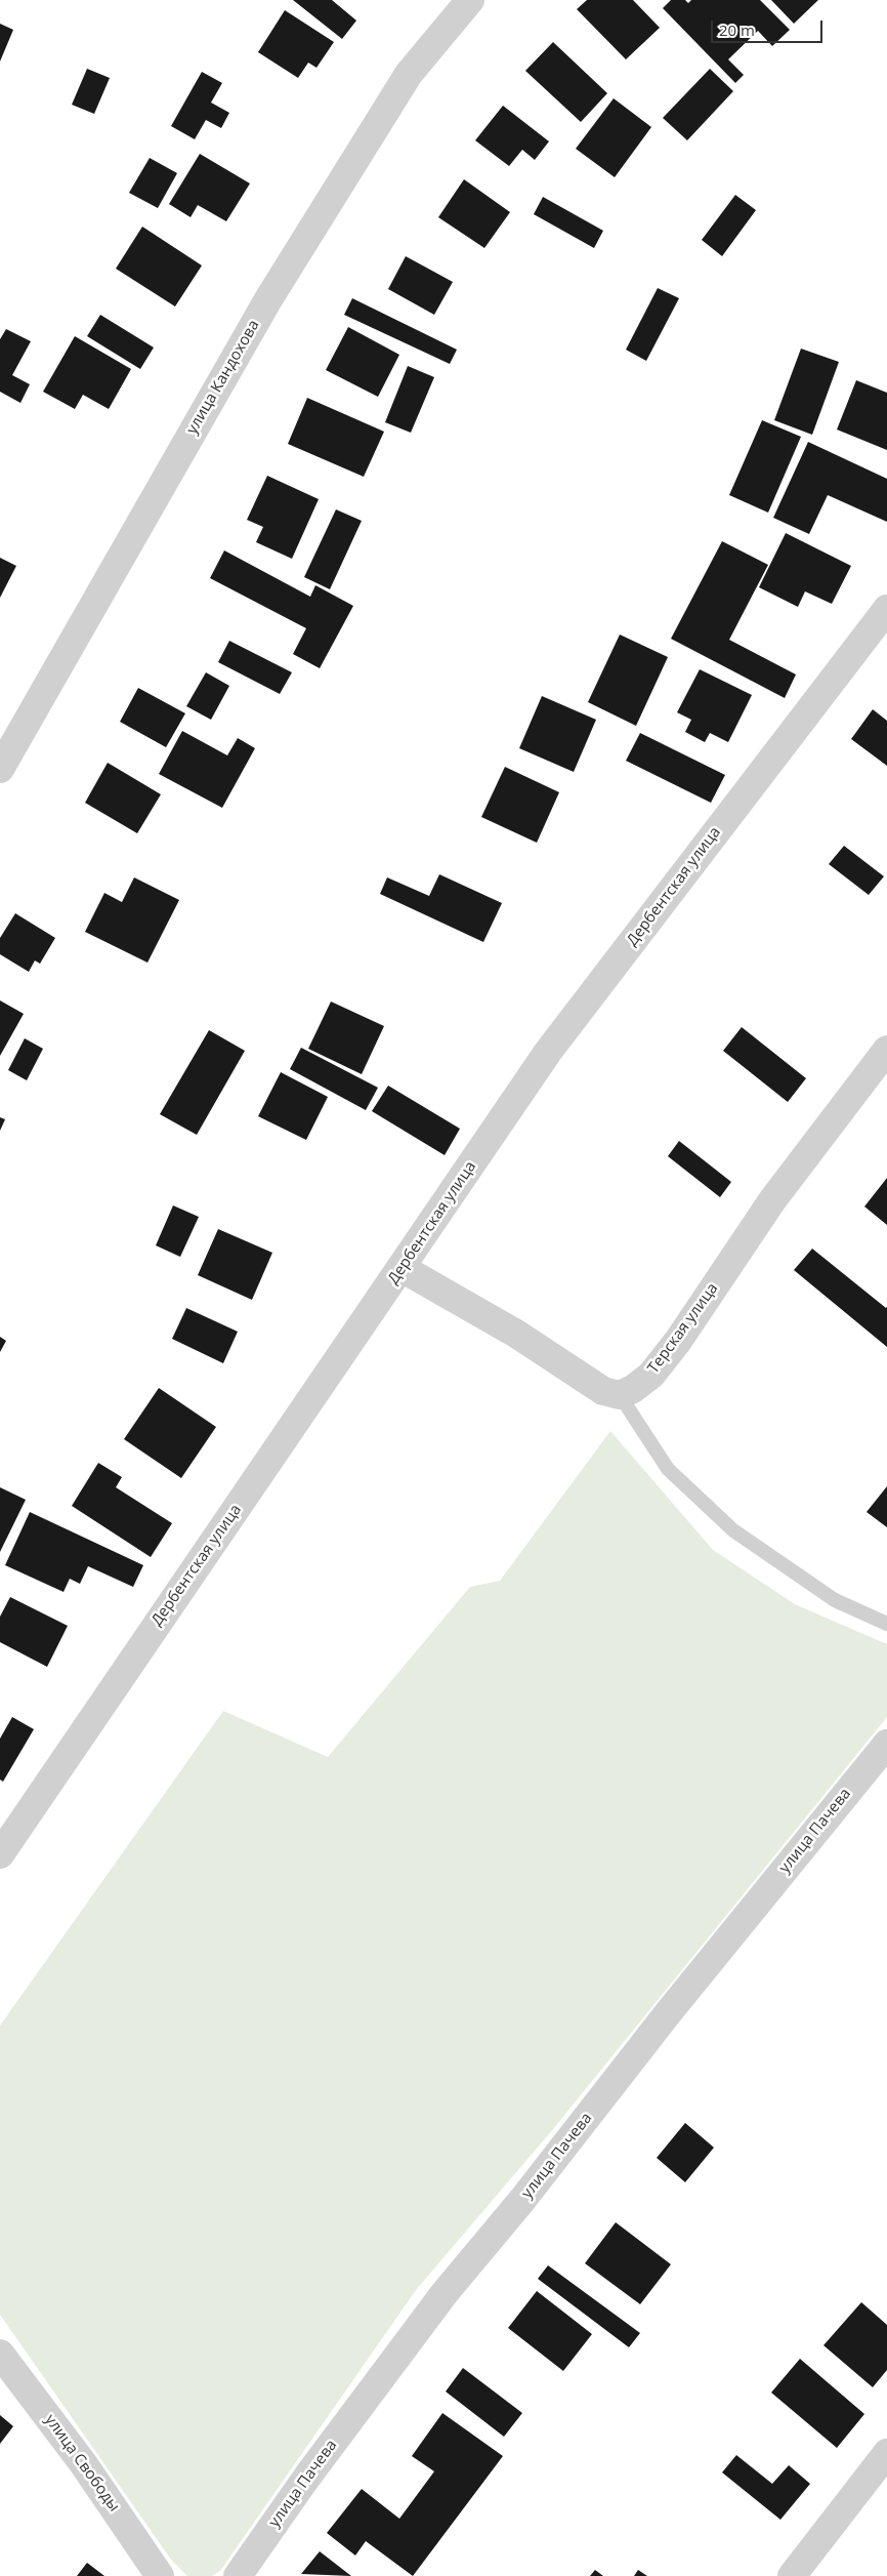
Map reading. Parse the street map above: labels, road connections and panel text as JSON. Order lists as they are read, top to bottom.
{
  "streets": {
    "street": [
      "улица Кандохова",
      "Дербентская улица",
      "Терская улица",
      "улица Пачева",
      "улица Свободы"
    ]
  },
  "scale_bar": "20 m"
}
